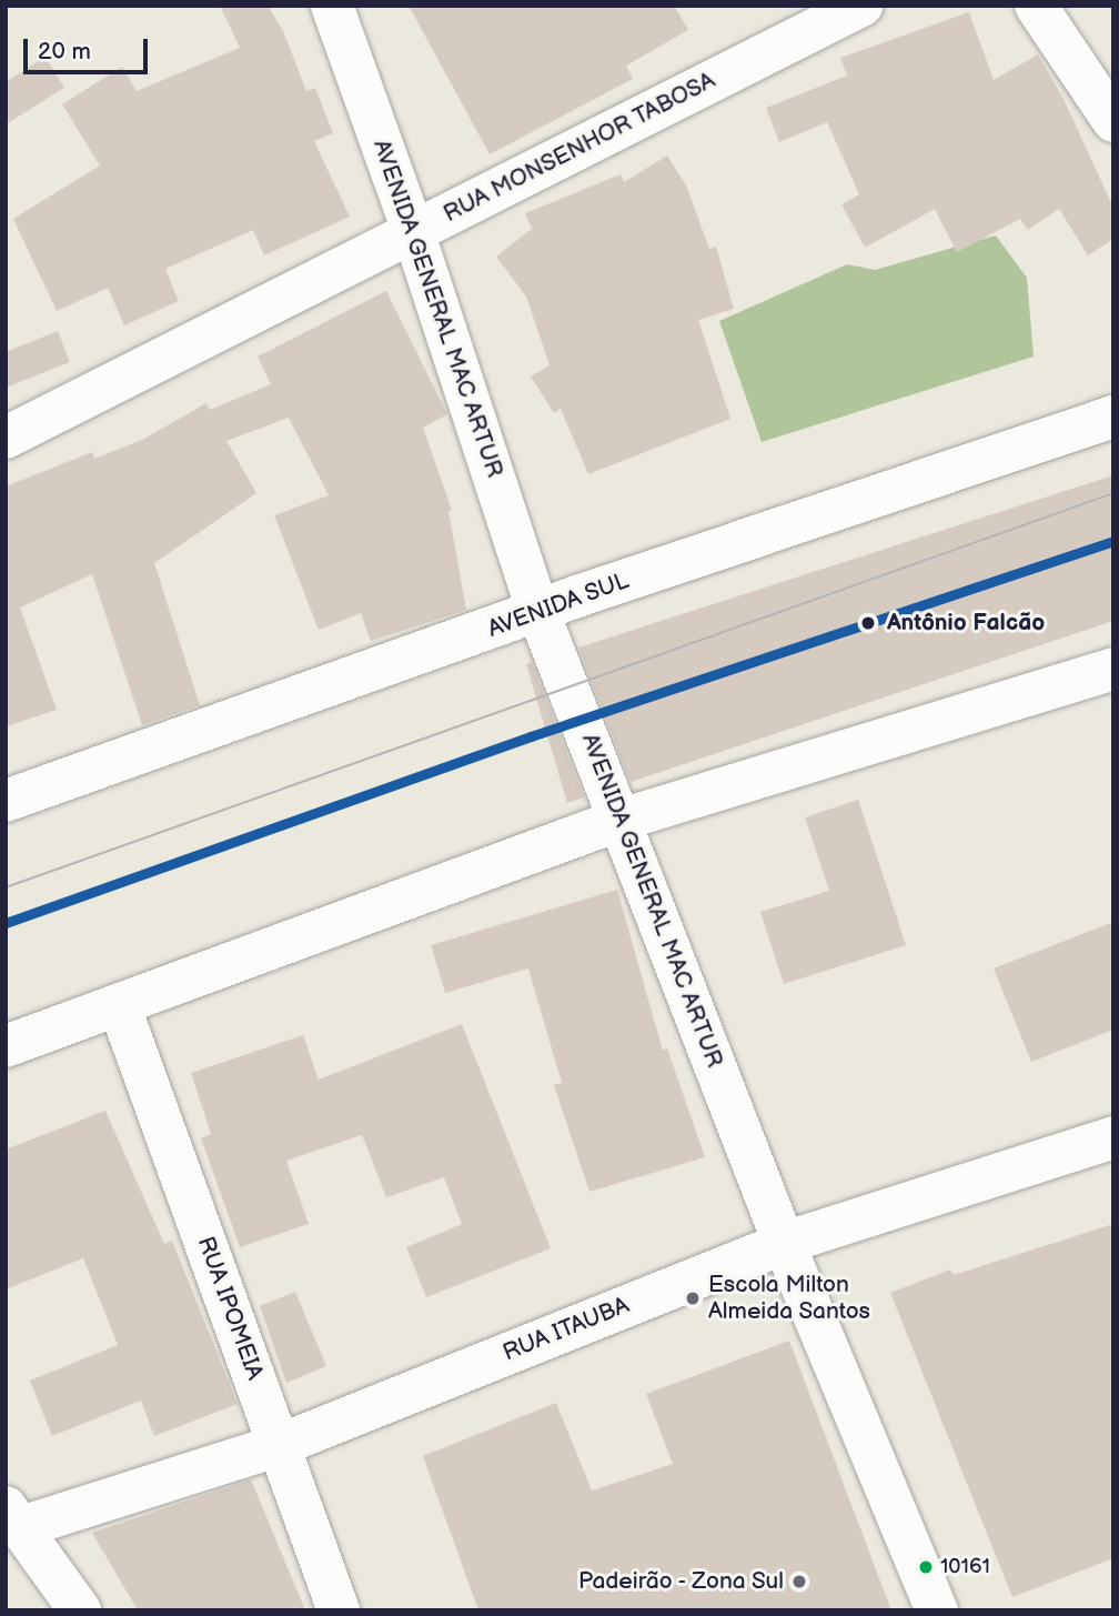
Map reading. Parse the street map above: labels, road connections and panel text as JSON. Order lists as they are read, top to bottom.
{
  "streets": {
    "street": [
      "RUA MONSENHOR TABOSA",
      "AVENIDA GENERAL MAC ARTUR",
      "AVENIDA SUL",
      "RUA IPOMEIA",
      "RUA ITAUBA"
    ]
  },
  "crossings": [
    ["RUA MONSENHOR TABOSA", "AVENIDA GENERAL MAC ARTUR"],
    ["AVENIDA GENERAL MAC ARTUR", "AVENIDA SUL"],
    ["AVENIDA GENERAL MAC ARTUR", "RUA ITAUBA"],
    ["RUA IPOMEIA", "RUA ITAUBA"]
  ],
  "places": [
    "Antônio Falcão",
    "Escola Milton Almeida Santos",
    "10161",
    "Padeirão - Zona Sul"
  ],
  "lines": ["metro line Sul"],
  "scale_bar": "20 m"
}
